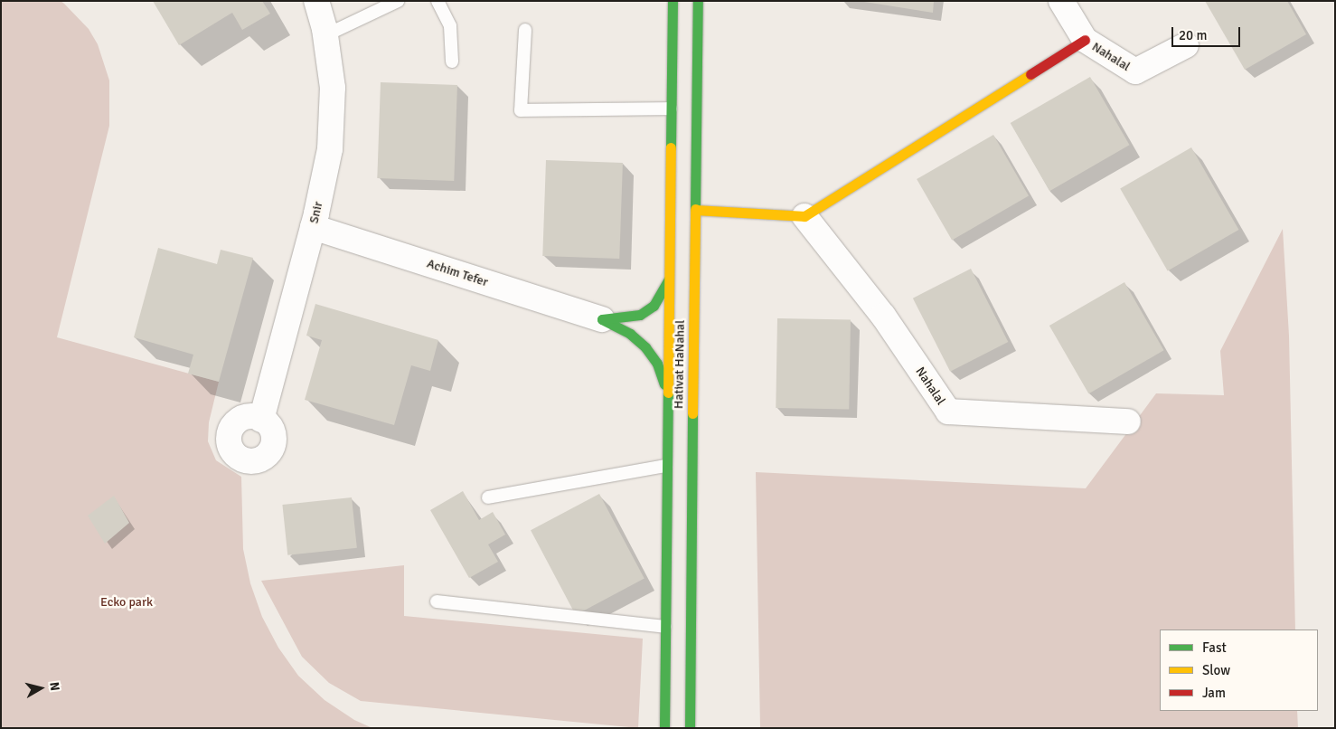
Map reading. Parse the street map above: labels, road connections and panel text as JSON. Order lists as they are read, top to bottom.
{
  "streets": {
    "street": [
      "Nahalal",
      "Snir",
      "Achim Tefer",
      "Hativat HaNahal"
    ]
  },
  "crossings": [
    ["Snir", "Achim Tefer"]
  ],
  "parks": ["Ecko park"],
  "legend": ["Fast", "Slow", "Jam"],
  "scale_bar": "20 m",
  "north": "right"
}
